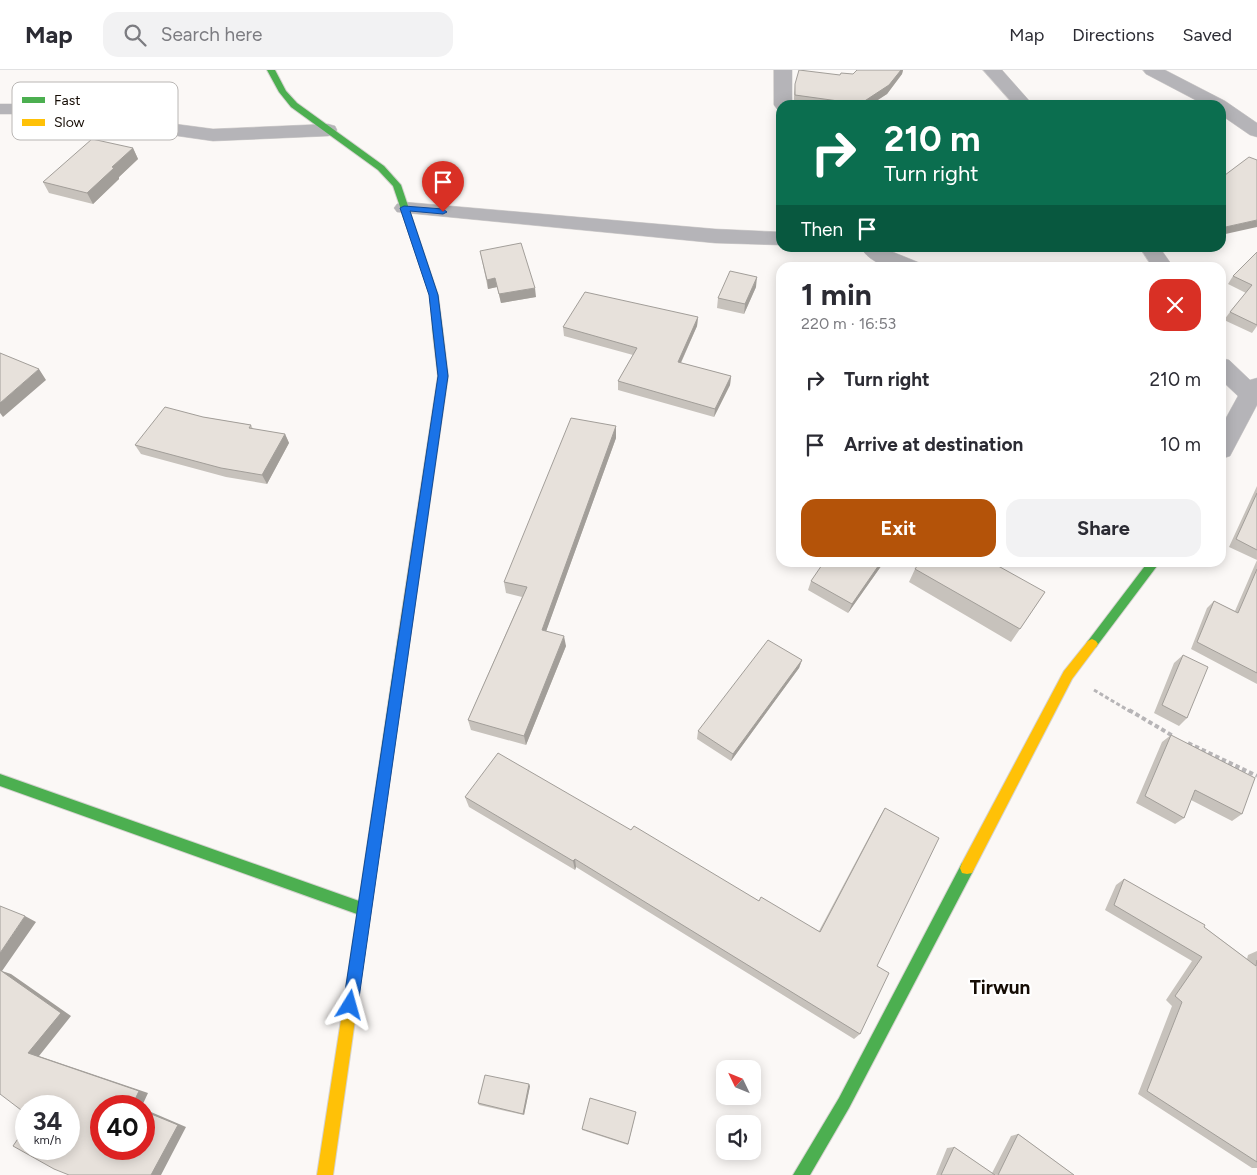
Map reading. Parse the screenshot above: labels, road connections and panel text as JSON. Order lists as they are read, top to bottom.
{
  "districts": ["Tirwun"],
  "legend": ["Fast", "Slow"],
  "north": "top left",
  "page": {
    "header": "Map",
    "search": "Search here",
    "nav": ["Map", "Directions", "Saved"],
    "turn": ["210 m", "Turn right"],
    "then": "Then",
    "heading": ["1 min", "220 m · 16:53"],
    "list": [
      {
        "name": "Turn right",
        "value": "210 m"
      },
      {
        "name": "Arrive at destination",
        "value": "10 m"
      }
    ],
    "buttons": ["Exit", "Share"],
    "speed": "34 km/h",
    "limit": "40"
  }
}
